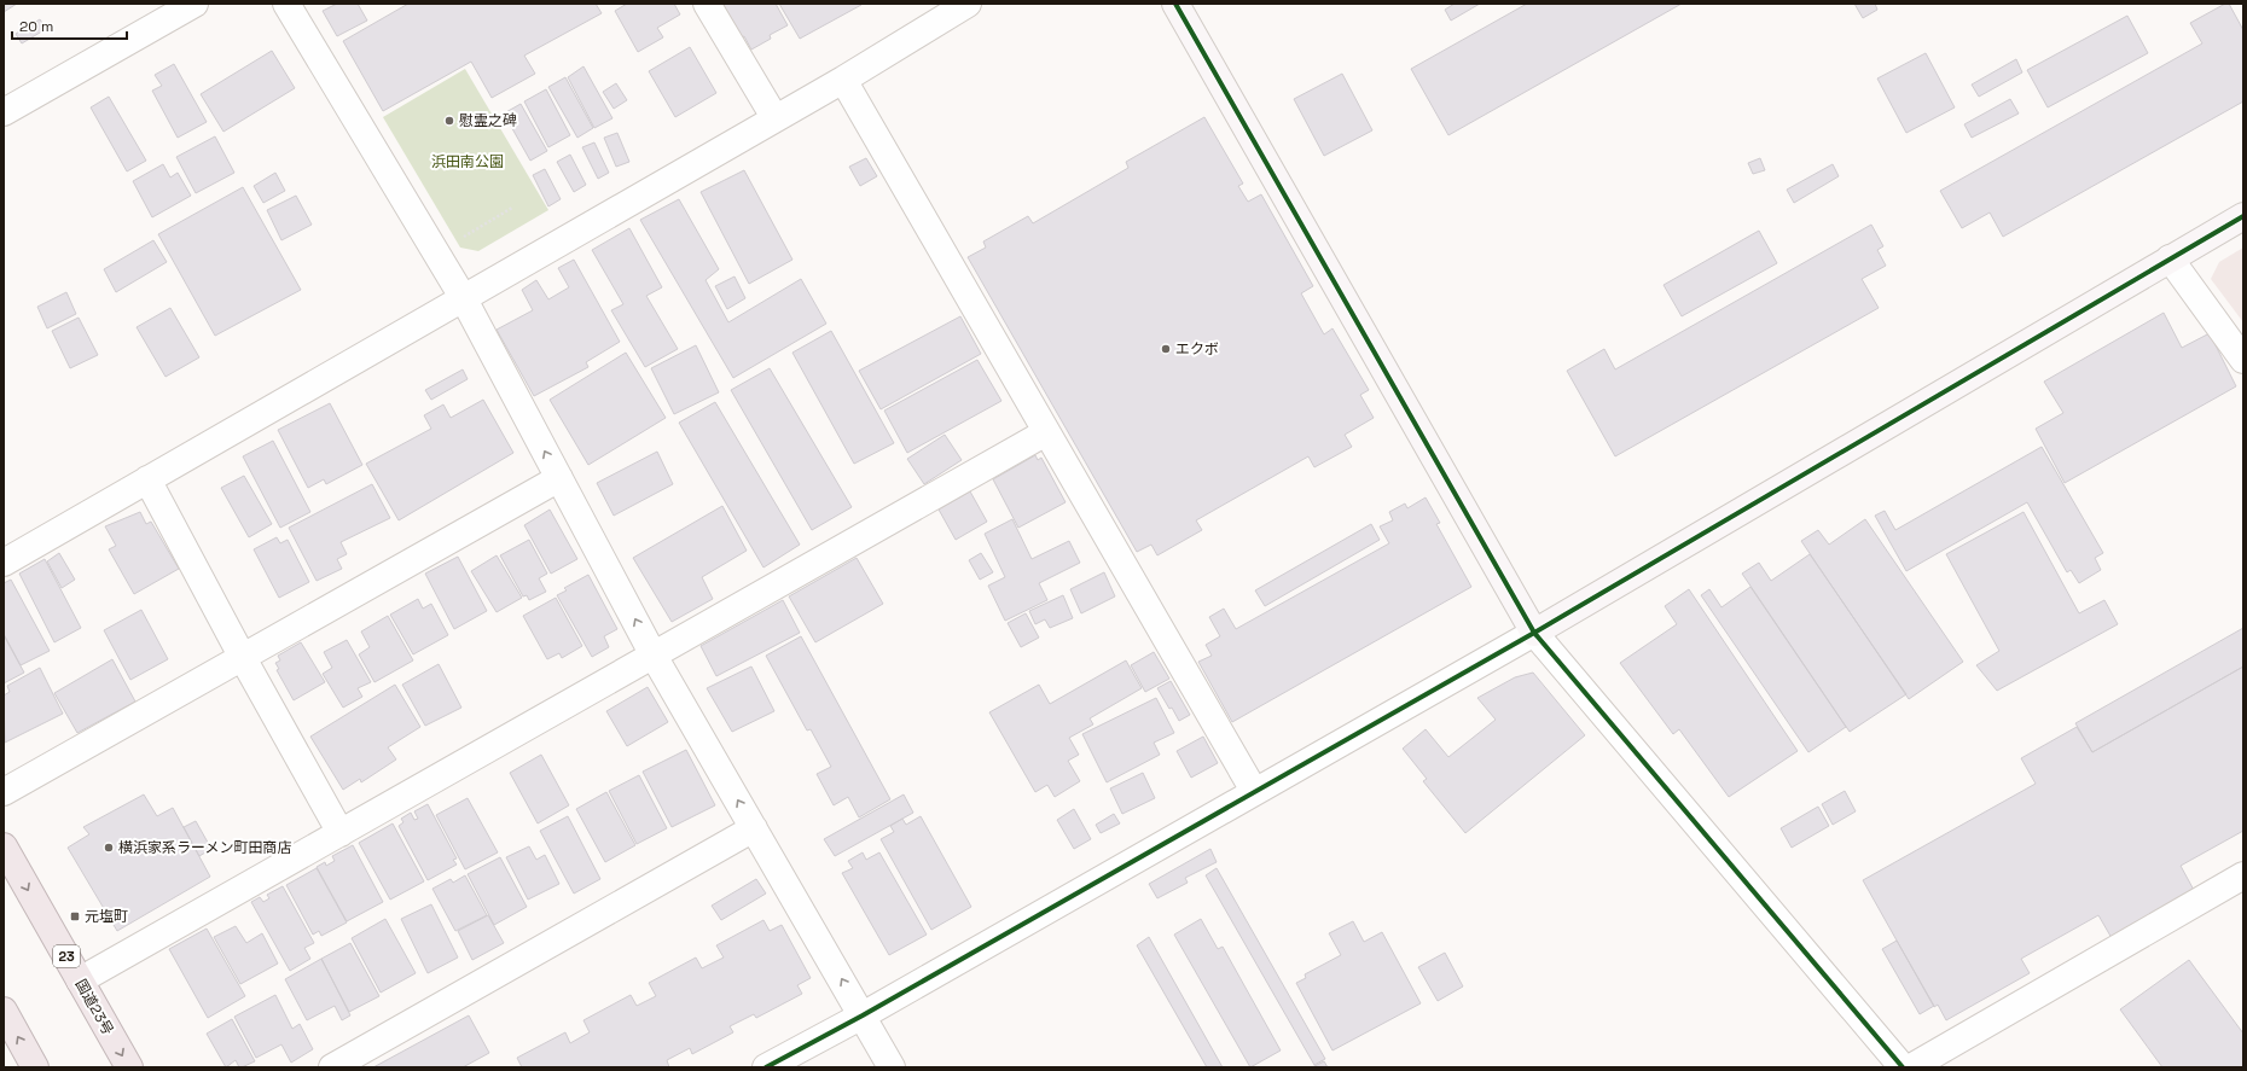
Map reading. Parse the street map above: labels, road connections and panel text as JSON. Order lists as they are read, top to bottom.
{
  "streets": {
    "highway": ["23", "国道23号"]
  },
  "one_way": ["国道23号"],
  "parks": ["浜田南公園"],
  "places": {
    "other": ["慰霊之碑", "エクボ", "横浜家系ラーメン町田商店"],
    "transit": ["元塩町"]
  },
  "scale_bar": "20 m"
}
